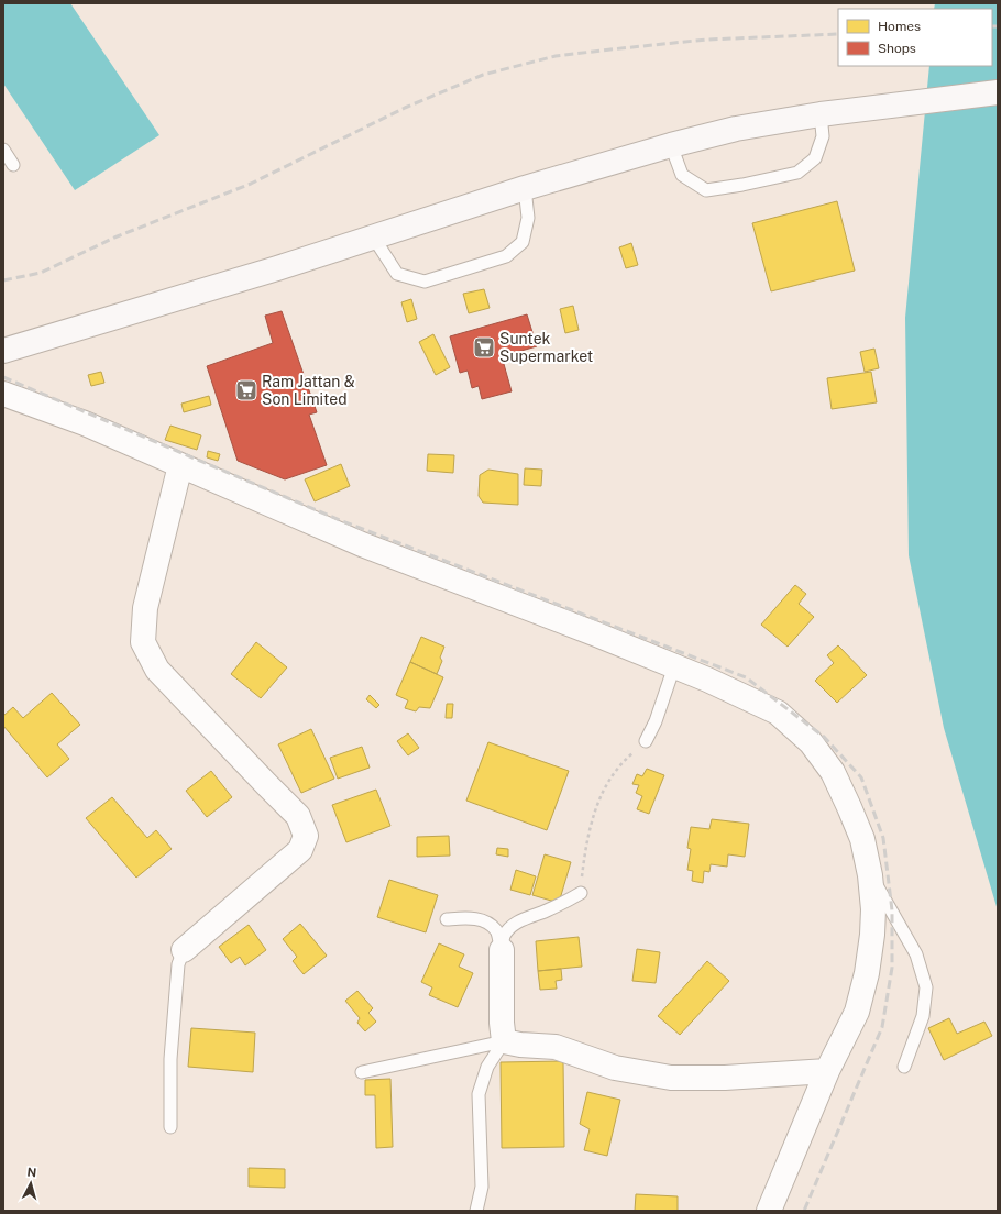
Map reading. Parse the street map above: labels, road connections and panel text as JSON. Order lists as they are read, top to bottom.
{
  "places": {
    "supermarket": ["Suntek Supermarket", "Ram Jattan & Son Limited"]
  },
  "legend": ["Homes", "Shops"],
  "north": "top"
}
